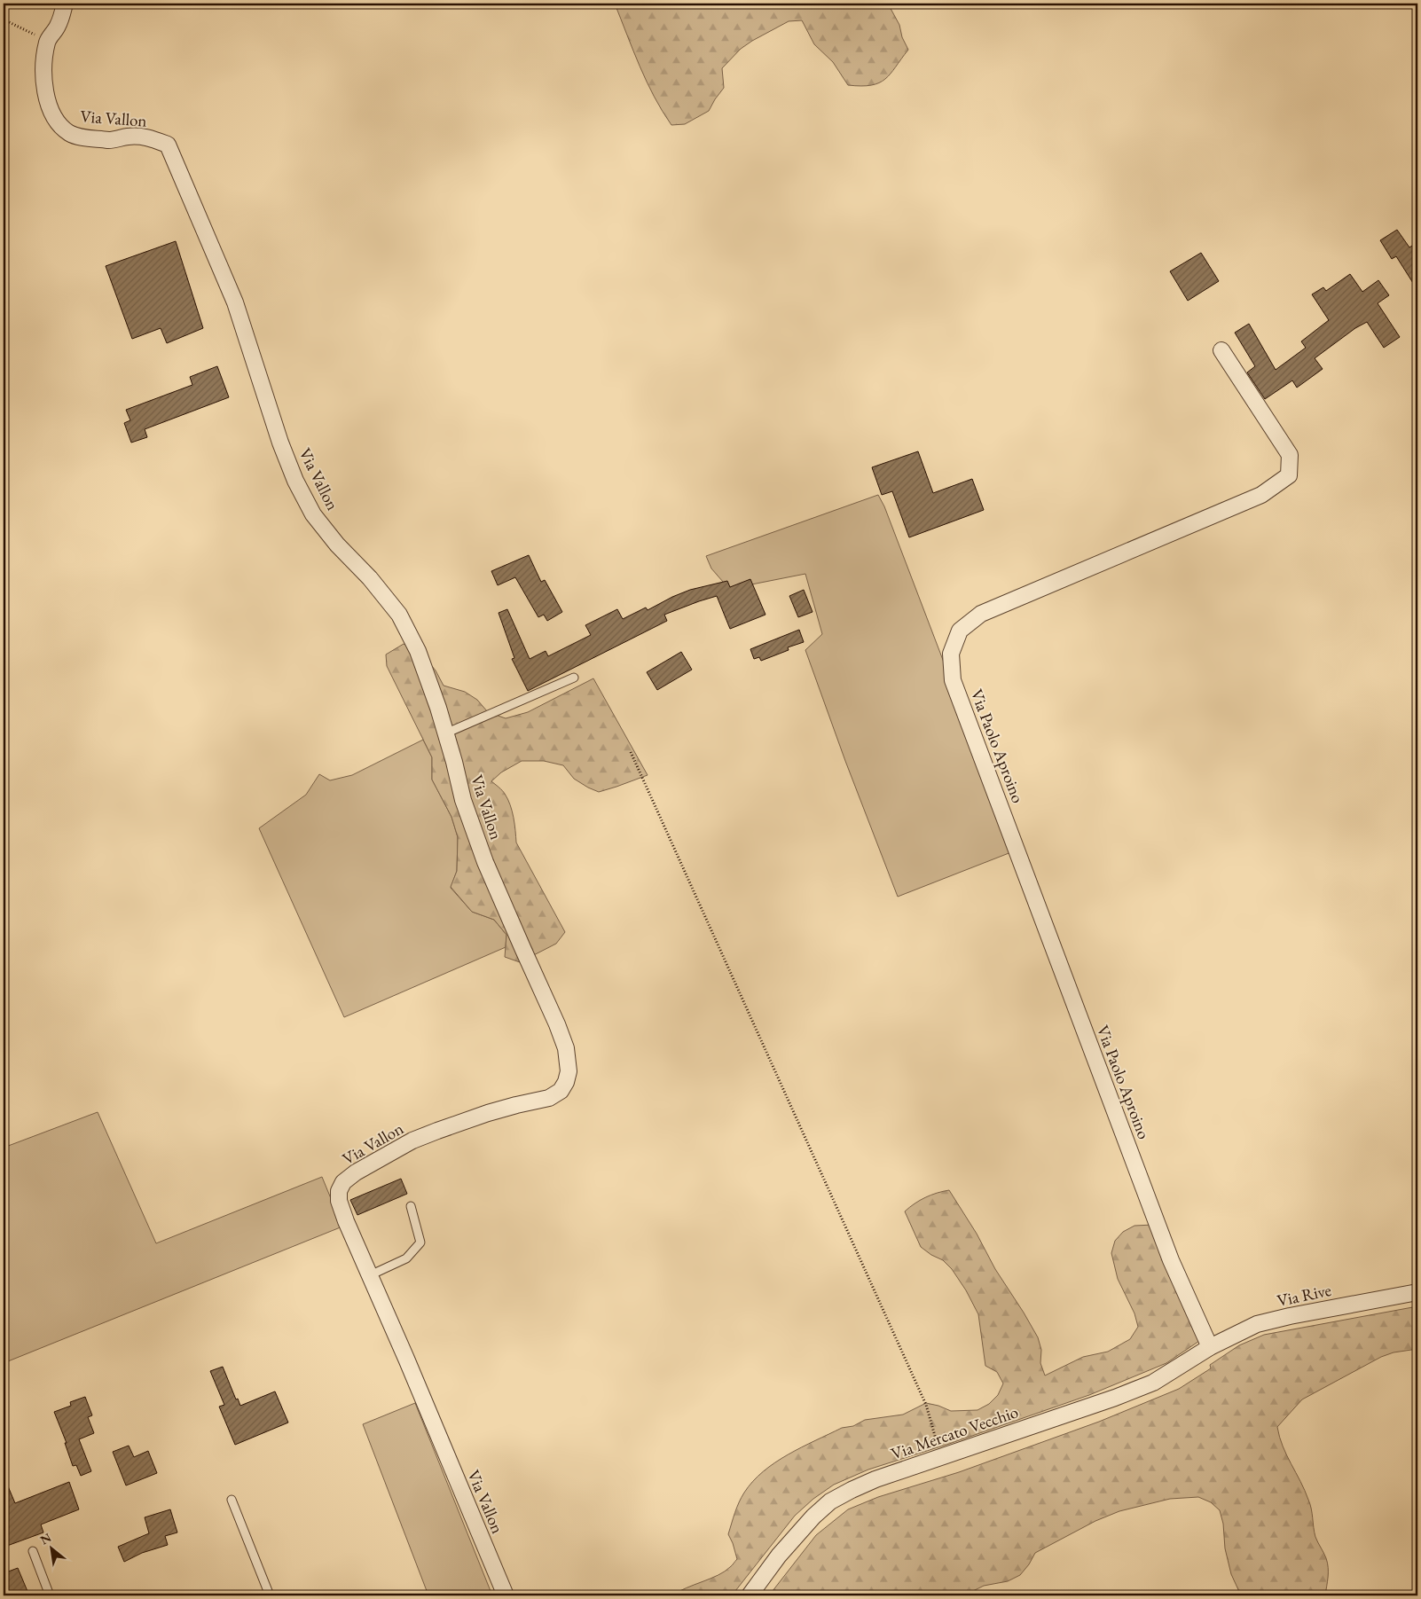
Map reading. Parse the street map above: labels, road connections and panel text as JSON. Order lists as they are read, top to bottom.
{
  "streets": {
    "street": [
      "Via Vallon",
      "Via Paolo Aproino",
      "Via Rive",
      "Via Mercato Vecchio"
    ]
  },
  "crossings": [
    ["Via Paolo Aproino", "Via Rive"],
    ["Via Paolo Aproino", "Via Mercato Vecchio"],
    ["Via Rive", "Via Mercato Vecchio"]
  ],
  "north": "top left"
}
